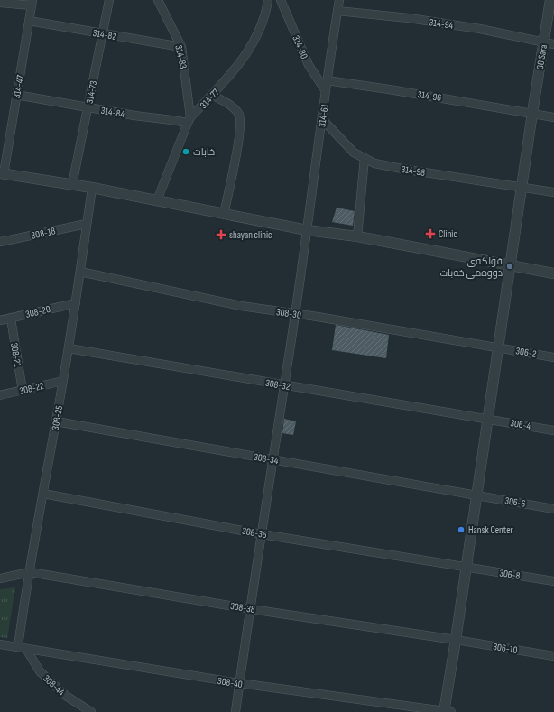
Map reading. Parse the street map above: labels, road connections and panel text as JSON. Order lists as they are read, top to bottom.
{
  "streets": {
    "street": [
      "314-94",
      "314-82",
      "314-80",
      "314-83",
      "30 Sara",
      "314-47",
      "314-73",
      "314-96",
      "314-77",
      "314-84",
      "314-61",
      "314-98",
      "308-18",
      "308-20",
      "308-30",
      "306-2",
      "308-21",
      "308-32",
      "308-22",
      "308-25",
      "306-4",
      "308-34",
      "306-6",
      "308-36",
      "306-8",
      "308-38",
      "306-10",
      "308-40",
      "308-44"
    ]
  },
  "crossings": [
    ["314-94", "30 Sara"],
    ["314-94", "314-61"],
    ["314-82", "314-83"],
    ["314-82", "314-47"],
    ["314-82", "314-73"],
    ["314-80", "314-61"],
    ["314-83", "314-77"],
    ["314-83", "314-84"],
    ["30 Sara", "314-96"],
    ["30 Sara", "314-98"],
    ["30 Sara", "308-30"],
    ["30 Sara", "306-2"],
    ["30 Sara", "308-32"],
    ["30 Sara", "306-4"],
    ["30 Sara", "308-34"],
    ["30 Sara", "306-6"],
    ["30 Sara", "308-36"],
    ["30 Sara", "306-8"],
    ["30 Sara", "308-38"],
    ["30 Sara", "306-10"],
    ["30 Sara", "308-40"],
    ["314-47", "314-84"],
    ["314-73", "314-84"],
    ["314-96", "314-61"],
    ["314-77", "314-84"],
    ["314-61", "314-98"],
    ["314-61", "308-30"],
    ["314-61", "308-32"],
    ["314-61", "308-34"],
    ["314-61", "308-36"],
    ["314-61", "308-38"],
    ["314-61", "308-40"],
    ["308-18", "308-25"],
    ["308-20", "308-21"],
    ["308-20", "308-25"],
    ["308-30", "306-2"],
    ["308-30", "308-25"],
    ["308-21", "308-22"],
    ["308-32", "308-25"],
    ["308-32", "306-4"],
    ["308-22", "308-25"],
    ["308-25", "308-34"],
    ["308-25", "308-36"],
    ["308-25", "308-38"],
    ["308-25", "308-40"],
    ["308-25", "308-44"],
    ["308-34", "306-6"],
    ["308-36", "306-8"],
    ["308-38", "306-10"],
    ["308-40", "308-44"]
  ],
  "places": {
    "other": ["خابات", "فولکه‌ی دووه‌می خه‌بات", "Hansk Center"],
    "health": ["Clinic", "shayan clinic"]
  }
}
